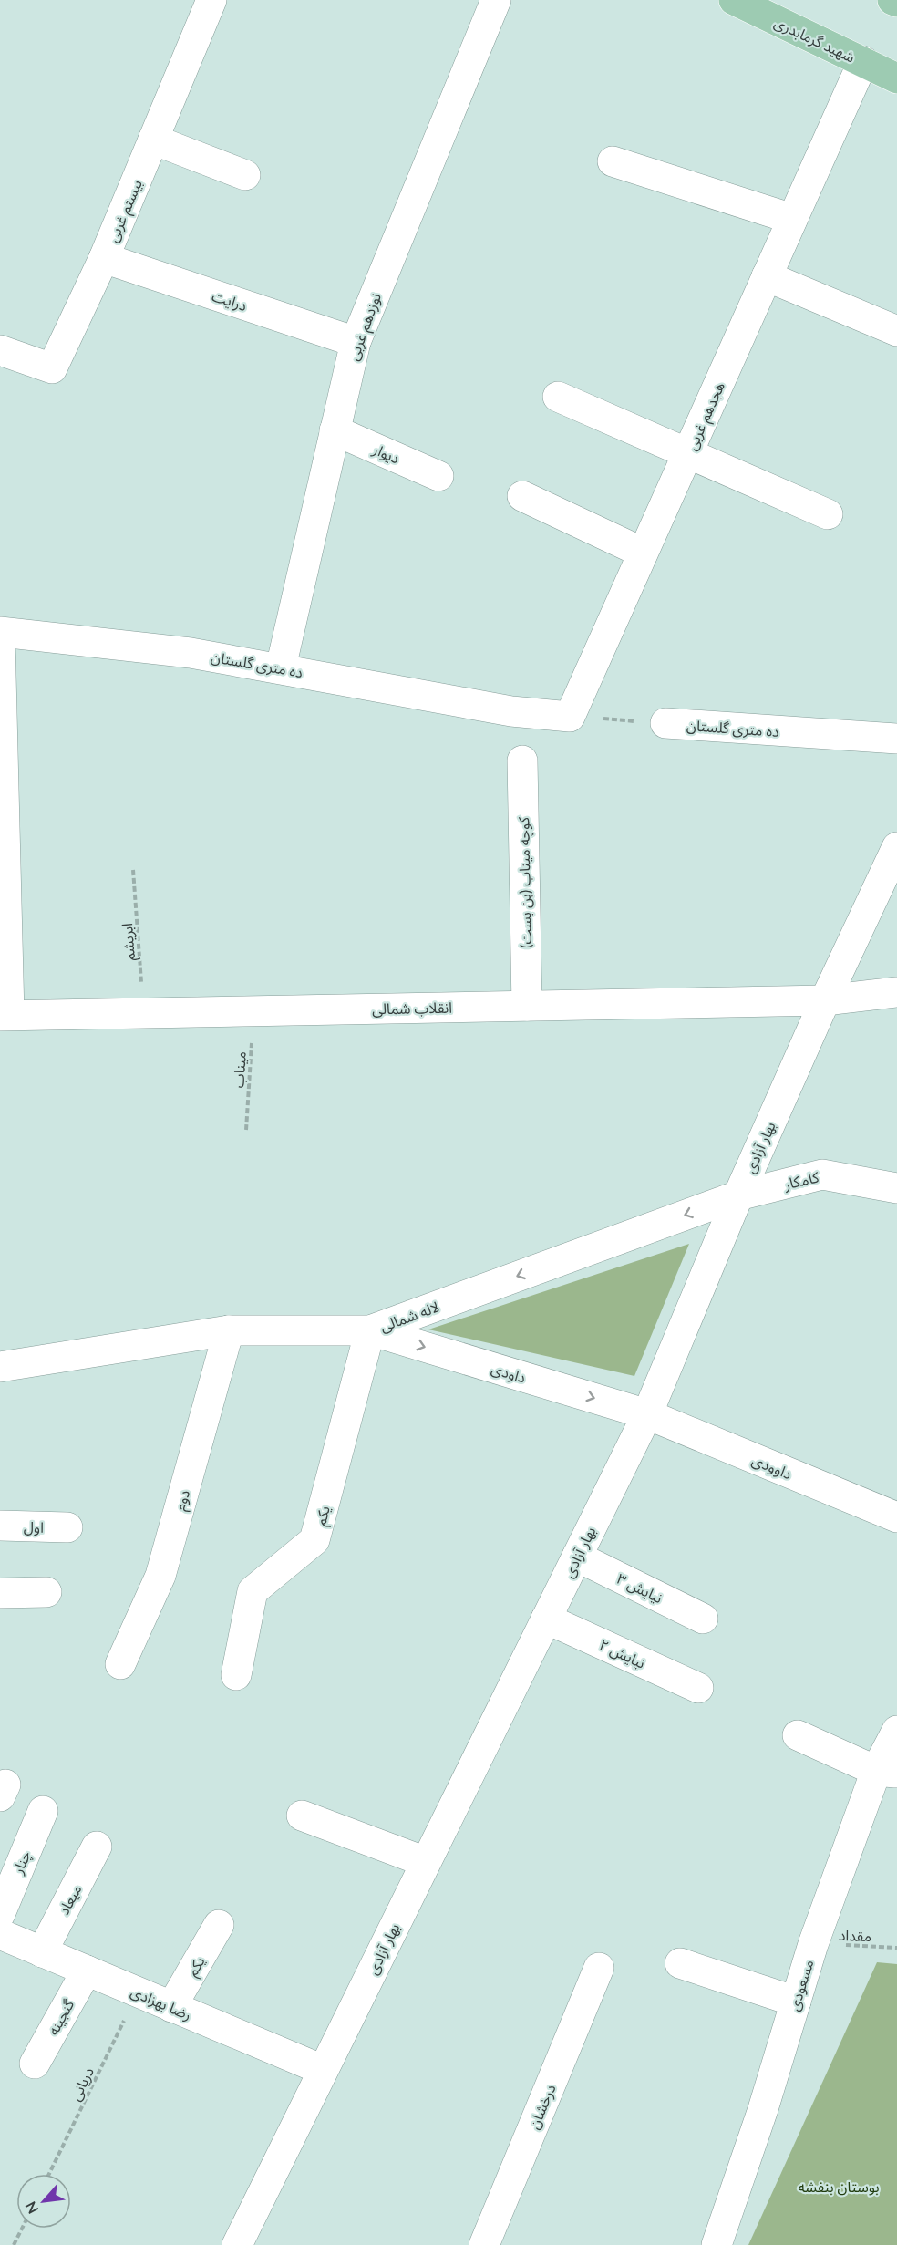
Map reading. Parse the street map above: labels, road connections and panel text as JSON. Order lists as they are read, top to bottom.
{
  "streets": {
    "main road": ["شهید گرمابدری"],
    "street": [
      "بیستم غربی",
      "درایت",
      "نوزدهم غربی",
      "هجدهم غربی",
      "دیوار",
      "ده متری گلستان",
      "کوچه میناب (بن بست)",
      "انقلاب شمالی",
      "بهار آزادی",
      "کامکار",
      "لاله شمالی",
      "داودی",
      "داوودی",
      "دوم",
      "یکم",
      "اول",
      "نیایش ۳",
      "نیایش ۲",
      "چنار",
      "میعاد",
      "مسعودی",
      "رضا بهزادی",
      "گنجینه",
      "درخشان"
    ],
    "path": [
      "ابریشم",
      "میناب",
      "مقداد",
      "دریانی"
    ]
  },
  "crossings": [
    ["شهید گرمابدری", "هجدهم غربی"],
    ["بیستم غربی", "درایت"],
    ["درایت", "نوزدهم غربی"],
    ["نوزدهم غربی", "دیوار"],
    ["نوزدهم غربی", "ده متری گلستان"],
    ["هجدهم غربی", "ده متری گلستان"],
    ["کوچه میناب (بن بست)", "انقلاب شمالی"],
    ["ابریشم", "انقلاب شمالی"],
    ["انقلاب شمالی", "میناب"],
    ["انقلاب شمالی", "بهار آزادی"],
    ["بهار آزادی", "کامکار"],
    ["بهار آزادی", "لاله شمالی"],
    ["بهار آزادی", "داودی"],
    ["بهار آزادی", "داوودی"],
    ["بهار آزادی", "نیایش ۳"],
    ["بهار آزادی", "نیایش ۲"],
    ["بهار آزادی", "رضا بهزادی"],
    ["کامکار", "لاله شمالی"],
    ["لاله شمالی", "داودی"],
    ["لاله شمالی", "دوم"],
    ["لاله شمالی", "یکم"],
    ["داودی", "داوودی"],
    ["داودی", "یکم"],
    ["یکم", "رضا بهزادی"],
    ["میعاد", "رضا بهزادی"],
    ["مقداد", "مسعودی"],
    ["رضا بهزادی", "گنجینه"],
    ["رضا بهزادی", "دریانی"]
  ],
  "one_way": ["لاله شمالی", "داودی"],
  "parks": ["بوستان بنفشه"],
  "north": "bottom left"
}
